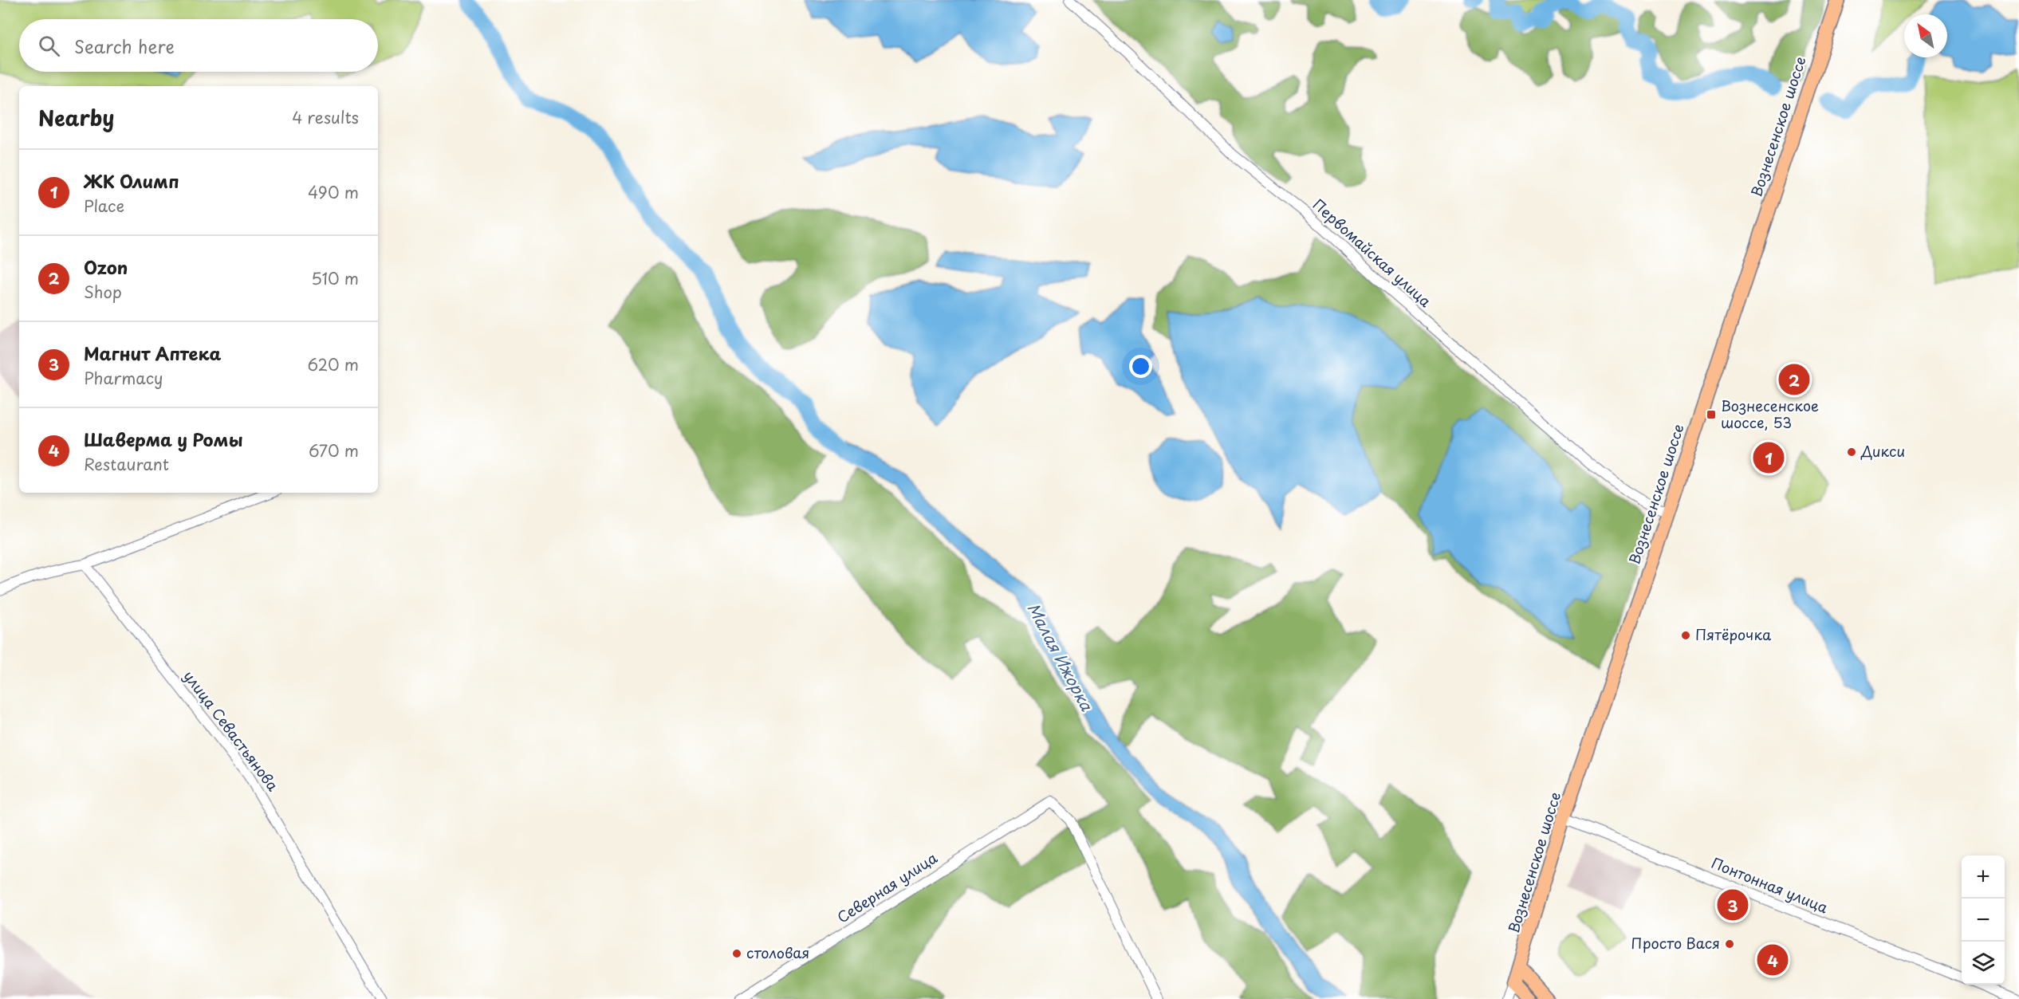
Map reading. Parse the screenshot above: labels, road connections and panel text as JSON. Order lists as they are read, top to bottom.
{
  "streets": {
    "main road": ["Вознесенское шоссе"],
    "street": [
      "Первомайская улица",
      "улица Севастьянова",
      "Понтонная улица",
      "Северная улица"
    ]
  },
  "crossings": [
    ["Вознесенское шоссе", "Первомайская улица"],
    ["Вознесенское шоссе", "Понтонная улица"]
  ],
  "water": ["Малая Ижорка"],
  "places": {
    "transit": ["Вознесенское шоссе, 53"],
    "other": [
      "Дикси",
      "Пятёрочка",
      "Просто Вася",
      "столовая"
    ]
  },
  "north": "top left",
  "page": {
    "search": "Search here",
    "heading": ["Nearby", "4 results"],
    "list": [
      {
        "mark": "1",
        "name": "ЖК Олимп",
        "note": "Place",
        "value": "490 m"
      },
      {
        "mark": "2",
        "name": "Ozon",
        "note": "Shop",
        "value": "510 m"
      },
      {
        "mark": "3",
        "name": "Магнит Аптека",
        "note": "Pharmacy",
        "value": "620 m"
      },
      {
        "mark": "4",
        "name": "Шаверма у Ромы",
        "note": "Restaurant",
        "value": "670 m"
      }
    ],
    "pins": [
      "2",
      "1",
      "3",
      "4"
    ],
    "map_buttons": ["+", "−"]
  }
}
